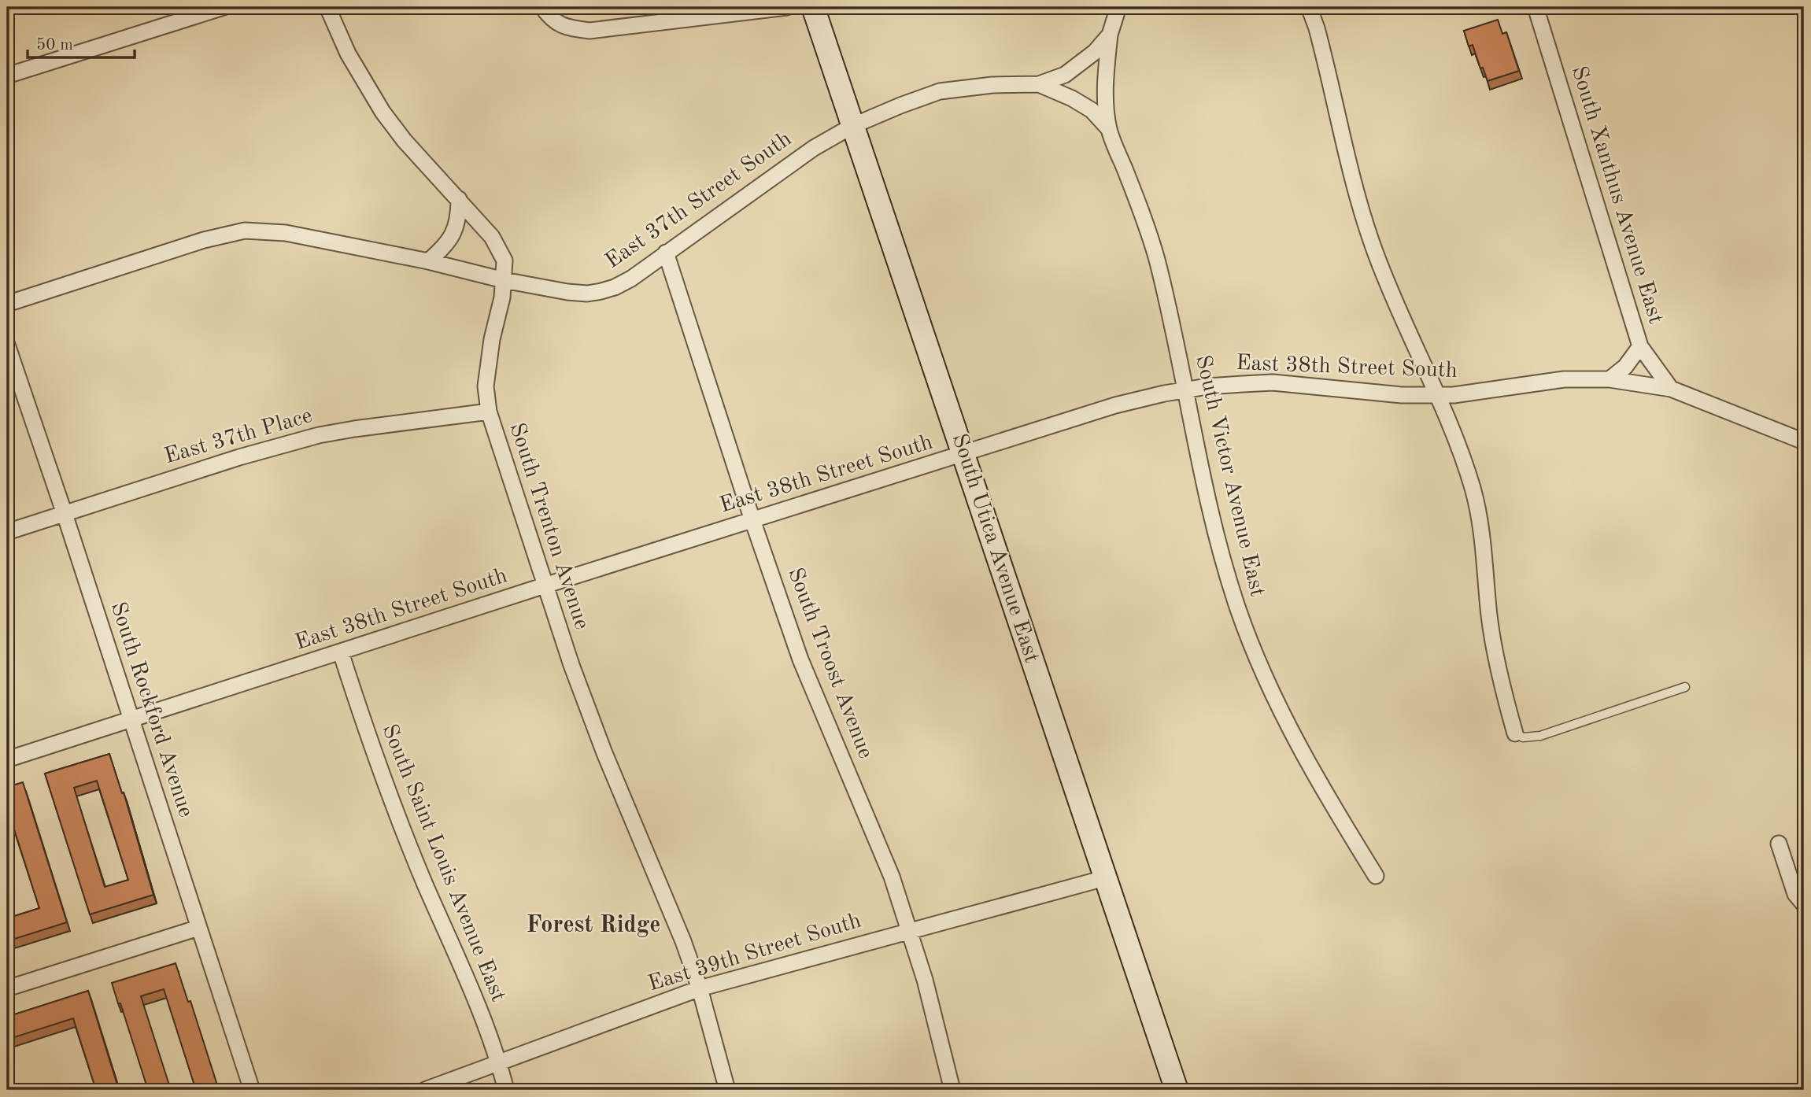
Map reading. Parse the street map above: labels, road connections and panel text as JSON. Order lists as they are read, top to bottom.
{
  "streets": {
    "street": [
      "South Xanthus Avenue East",
      "East 37th Street South",
      "East 38th Street South",
      "East 37th Place",
      "South Victor Avenue East",
      "South Trenton Avenue",
      "South Utica Avenue East",
      "South Troost Avenue",
      "South Rockford Avenue",
      "South Saint Louis Avenue East",
      "East 39th Street South"
    ]
  },
  "crossings": [
    ["South Xanthus Avenue East", "East 38th Street South"],
    ["East 37th Street South", "South Victor Avenue East"],
    ["East 37th Street South", "South Trenton Avenue"],
    ["East 37th Street South", "South Utica Avenue East"],
    ["East 37th Street South", "South Troost Avenue"],
    ["East 38th Street South", "South Victor Avenue East"],
    ["East 38th Street South", "South Trenton Avenue"],
    ["East 38th Street South", "South Utica Avenue East"],
    ["East 38th Street South", "South Troost Avenue"],
    ["East 38th Street South", "South Rockford Avenue"],
    ["East 38th Street South", "South Saint Louis Avenue East"],
    ["East 37th Place", "South Trenton Avenue"],
    ["East 37th Place", "South Rockford Avenue"],
    ["South Trenton Avenue", "East 39th Street South"],
    ["South Utica Avenue East", "East 39th Street South"],
    ["South Troost Avenue", "East 39th Street South"],
    ["South Saint Louis Avenue East", "East 39th Street South"]
  ],
  "districts": ["Forest Ridge"],
  "scale_bar": "50 m"
}
